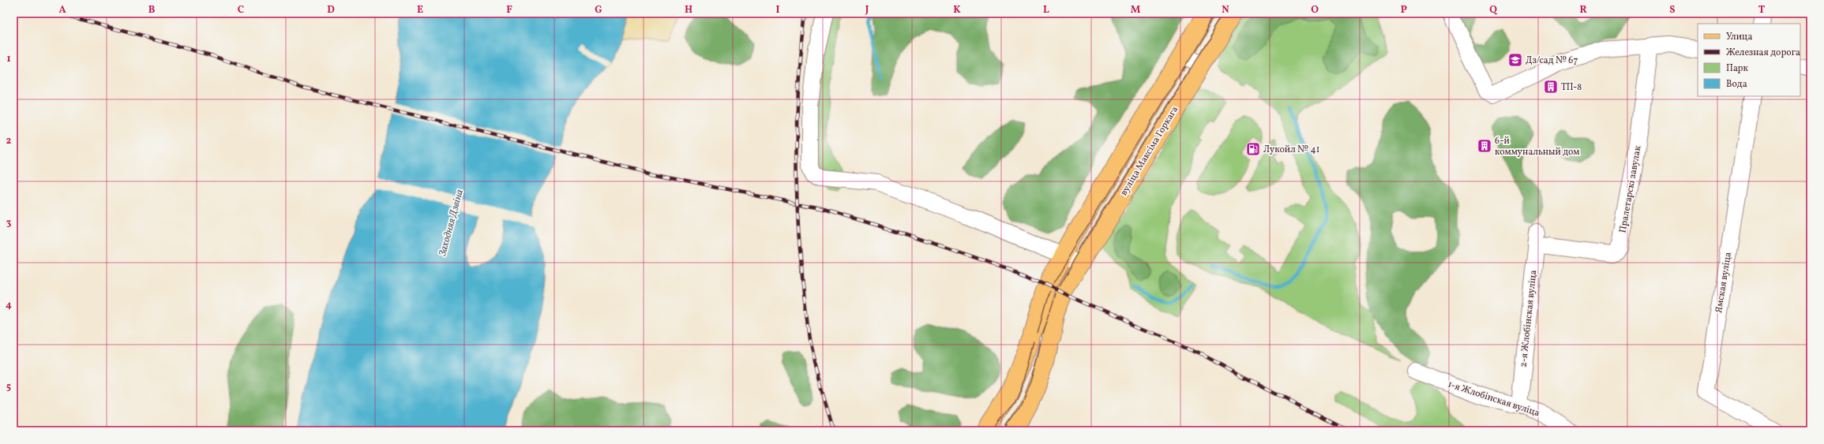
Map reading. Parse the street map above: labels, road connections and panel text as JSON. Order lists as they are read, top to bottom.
{
  "streets": {
    "main road": ["вуліца Максіма Горкага"],
    "street": [
      "Пралетарскі завулак",
      "Ямская вуліца",
      "2-я Жлобінская вуліца",
      "1-я Жлобінская вуліца"
    ]
  },
  "crossings": [
    ["Пралетарскі завулак", "2-я Жлобінская вуліца"],
    ["2-я Жлобінская вуліца", "1-я Жлобінская вуліца"]
  ],
  "water": ["Заходняя Дзвіна"],
  "places": {
    "school or university": ["Дз/сад № 67"],
    "building": ["ТП-8", "6-й коммунальный дом"],
    "fuel station": ["Лукойл № 41"]
  },
  "legend": [
    "Улица",
    "Железная дорога",
    "Парк",
    "Вода"
  ],
  "grid": {
    "columns": [
      "A",
      "B",
      "C",
      "D",
      "E",
      "F",
      "G",
      "H",
      "I",
      "J",
      "K",
      "L",
      "M",
      "N",
      "O",
      "P",
      "Q",
      "R",
      "S",
      "T"
    ],
    "rows": [
      "1",
      "2",
      "3",
      "4",
      "5"
    ]
  }
}
